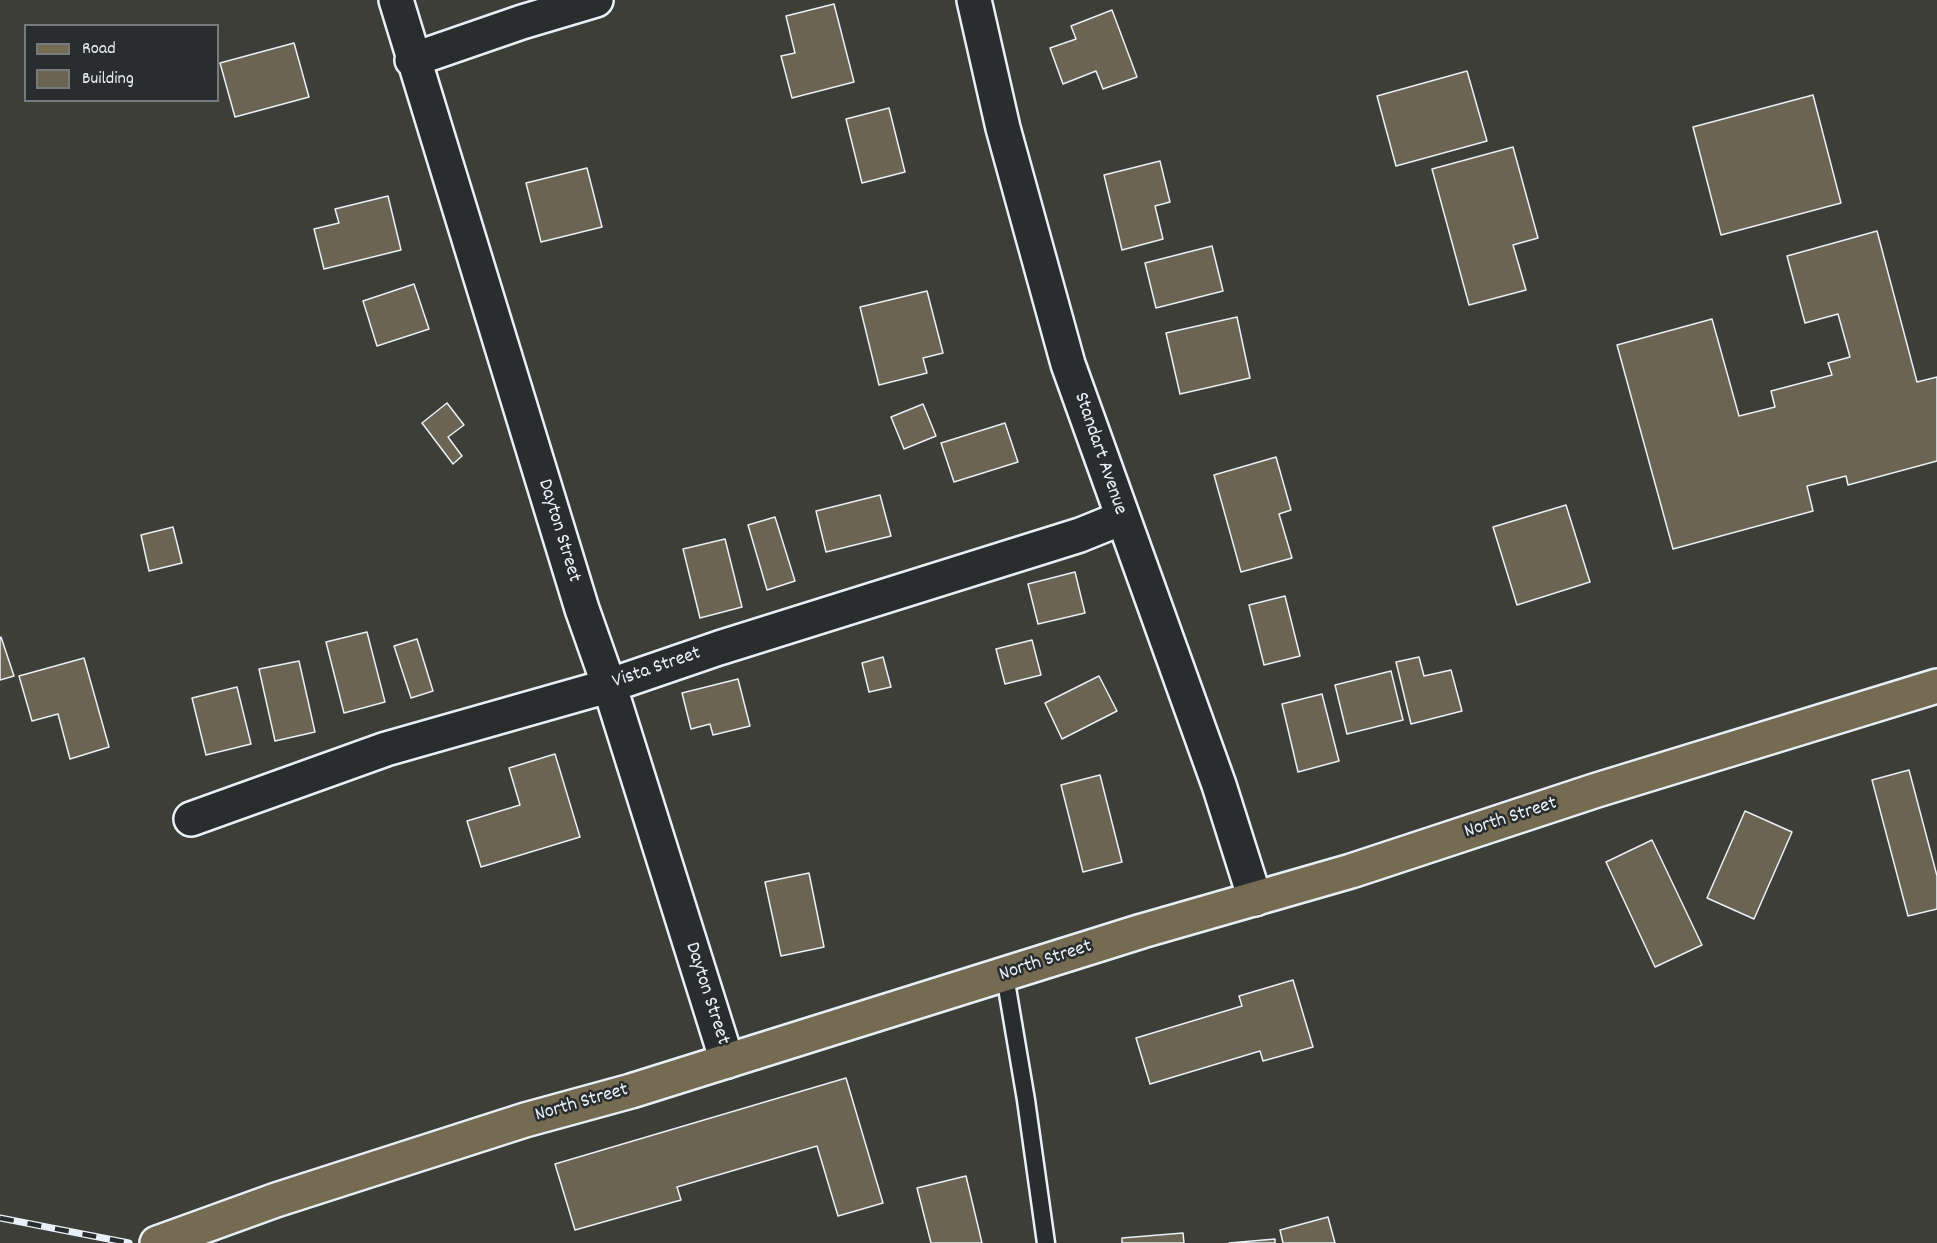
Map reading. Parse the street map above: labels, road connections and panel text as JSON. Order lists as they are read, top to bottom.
{
  "streets": {
    "main road": ["North Street"],
    "street": ["Standart Avenue", "Dayton Street", "Vista Street"]
  },
  "crossings": [
    ["Standart Avenue", "Vista Street"],
    ["Standart Avenue", "North Street"],
    ["Dayton Street", "Vista Street"],
    ["Dayton Street", "North Street"]
  ],
  "legend": ["Road", "Building"]
}
